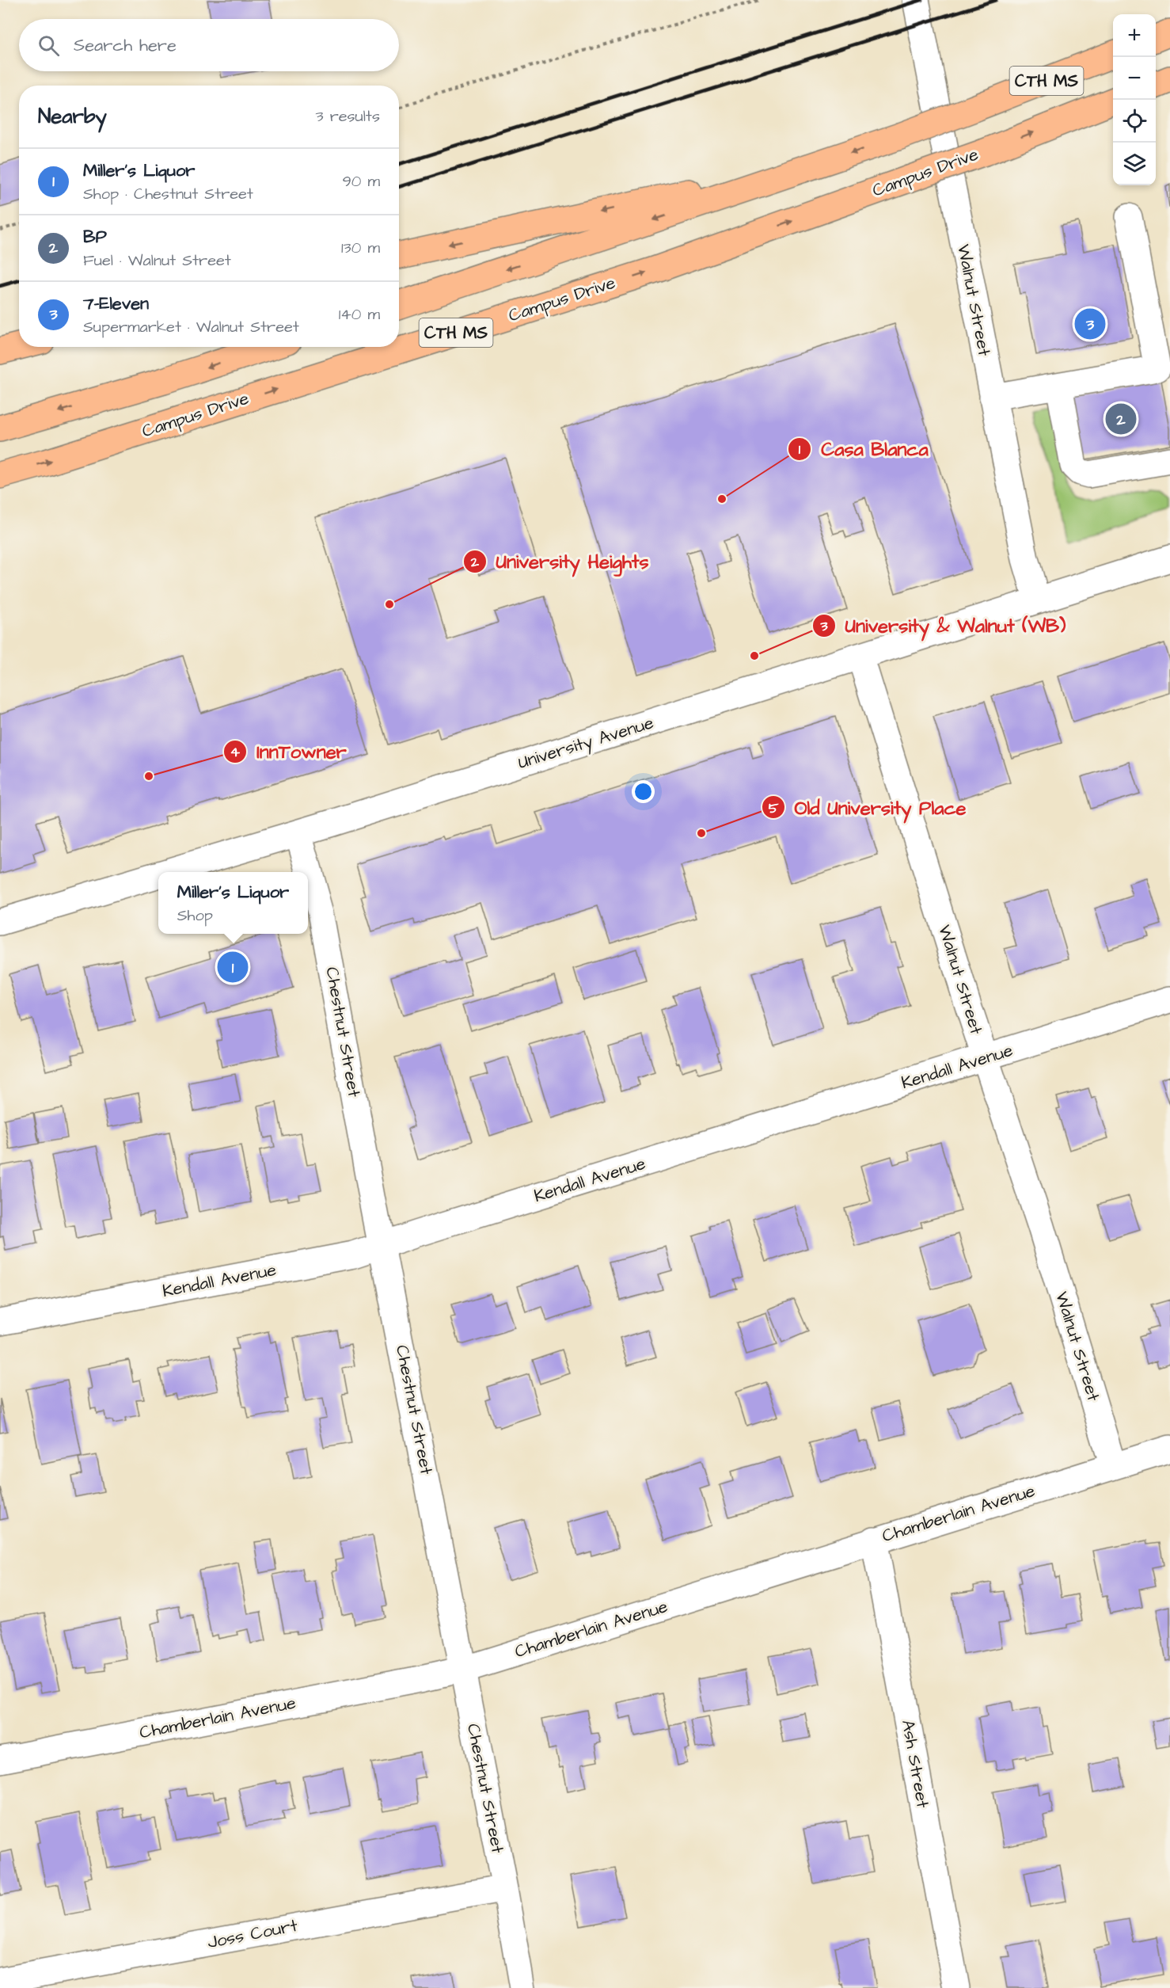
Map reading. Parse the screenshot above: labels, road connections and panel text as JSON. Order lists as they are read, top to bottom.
{
  "streets": {
    "main road": ["CTH MS", "Campus Drive"],
    "street": [
      "Walnut Street",
      "University Avenue",
      "Chestnut Street",
      "Kendall Avenue",
      "Chamberlain Avenue",
      "Ash Street",
      "Joss Court"
    ]
  },
  "crossings": [
    ["Walnut Street", "University Avenue"],
    ["Walnut Street", "Kendall Avenue"],
    ["Walnut Street", "Chamberlain Avenue"],
    ["University Avenue", "Chestnut Street"],
    ["Chestnut Street", "Kendall Avenue"],
    ["Chestnut Street", "Chamberlain Avenue"],
    ["Chestnut Street", "Joss Court"],
    ["Chamberlain Avenue", "Ash Street"]
  ],
  "places": [
    "Casa Blanca",
    "University Heights",
    "University & Walnut (WB)",
    "InnTowner",
    "Old University Place"
  ],
  "page": {
    "map_buttons": ["+", "−"],
    "search": "Search here",
    "heading": ["Nearby", "3 results"],
    "list": [
      {
        "mark": "1",
        "name": "Miller's Liquor",
        "note": "Shop · Chestnut Street",
        "value": "90 m"
      },
      {
        "mark": "2",
        "name": "BP",
        "note": "Fuel · Walnut Street",
        "value": "130 m"
      },
      {
        "mark": "3",
        "name": "7-Eleven",
        "note": "Supermarket · Walnut Street",
        "value": "140 m"
      }
    ],
    "pins": ["3", "2", "1"],
    "popup": ["Miller's Liquor", "Shop"]
  }
}
